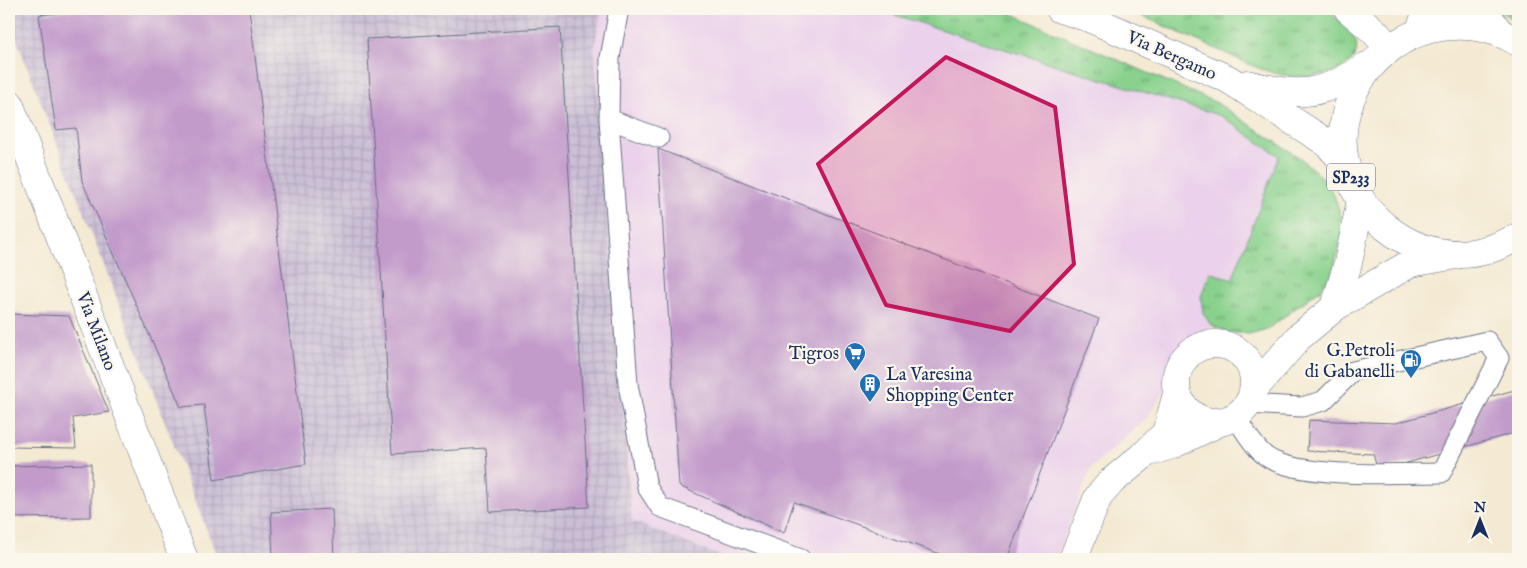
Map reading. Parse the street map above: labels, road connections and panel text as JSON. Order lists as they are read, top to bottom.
{
  "streets": {
    "street": ["Via Bergamo", "SP233", "Via Milano"]
  },
  "crossings": [
    ["Via Bergamo", "SP233"]
  ],
  "places": {
    "supermarket": ["Tigros"],
    "fuel station": ["G.Petroli di Gabanelli"],
    "building": ["La Varesina Shopping Center"]
  },
  "north": "top"
}
